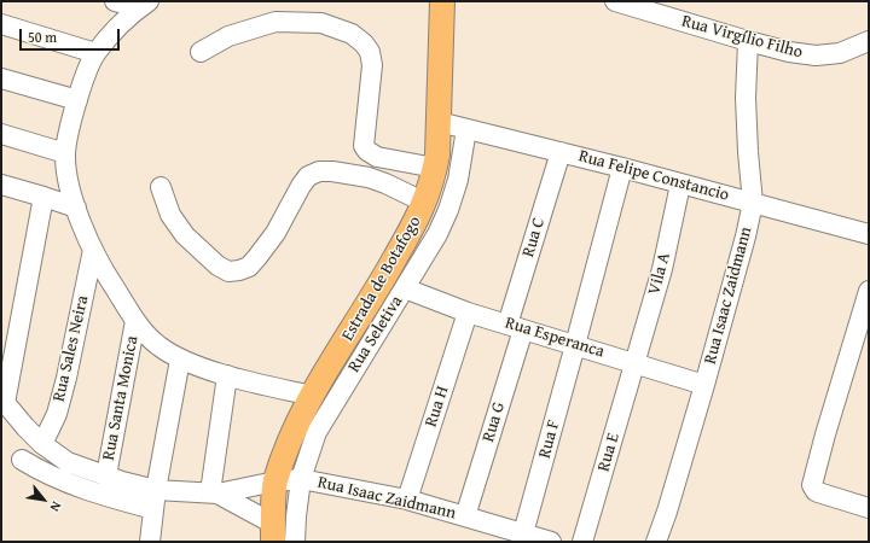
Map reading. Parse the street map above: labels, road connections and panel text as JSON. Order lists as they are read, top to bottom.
{
  "streets": {
    "main road": ["Estrada de Botafogo"],
    "street": [
      "Rua Virgílio Filho",
      "Rua Felipe Constancio",
      "Rua C",
      "Vila A",
      "Rua Isaac Zaidmann",
      "Rua Seletiva",
      "Rua Esperanca",
      "Rua Sales Neira",
      "Rua Santa Monica",
      "Rua H",
      "Rua G",
      "Rua F",
      "Rua E"
    ]
  },
  "crossings": [
    ["Rua Virgílio Filho", "Rua Isaac Zaidmann"],
    ["Rua Felipe Constancio", "Rua C"],
    ["Rua Felipe Constancio", "Vila A"],
    ["Rua Felipe Constancio", "Estrada de Botafogo"],
    ["Rua Felipe Constancio", "Rua Isaac Zaidmann"],
    ["Rua Felipe Constancio", "Rua Seletiva"],
    ["Rua Felipe Constancio", "Rua F"],
    ["Rua C", "Rua Esperanca"],
    ["Rua C", "Rua G"],
    ["Vila A", "Rua Esperanca"],
    ["Vila A", "Rua E"],
    ["Estrada de Botafogo", "Rua Isaac Zaidmann"],
    ["Rua Isaac Zaidmann", "Rua Seletiva"],
    ["Rua Isaac Zaidmann", "Rua Esperanca"],
    ["Rua Isaac Zaidmann", "Rua H"],
    ["Rua Isaac Zaidmann", "Rua G"],
    ["Rua Isaac Zaidmann", "Rua F"],
    ["Rua Seletiva", "Rua Esperanca"],
    ["Rua Esperanca", "Rua H"],
    ["Rua Esperanca", "Rua G"],
    ["Rua Esperanca", "Rua F"],
    ["Rua Esperanca", "Rua E"]
  ],
  "scale_bar": "50 m",
  "north": "bottom right"
}
